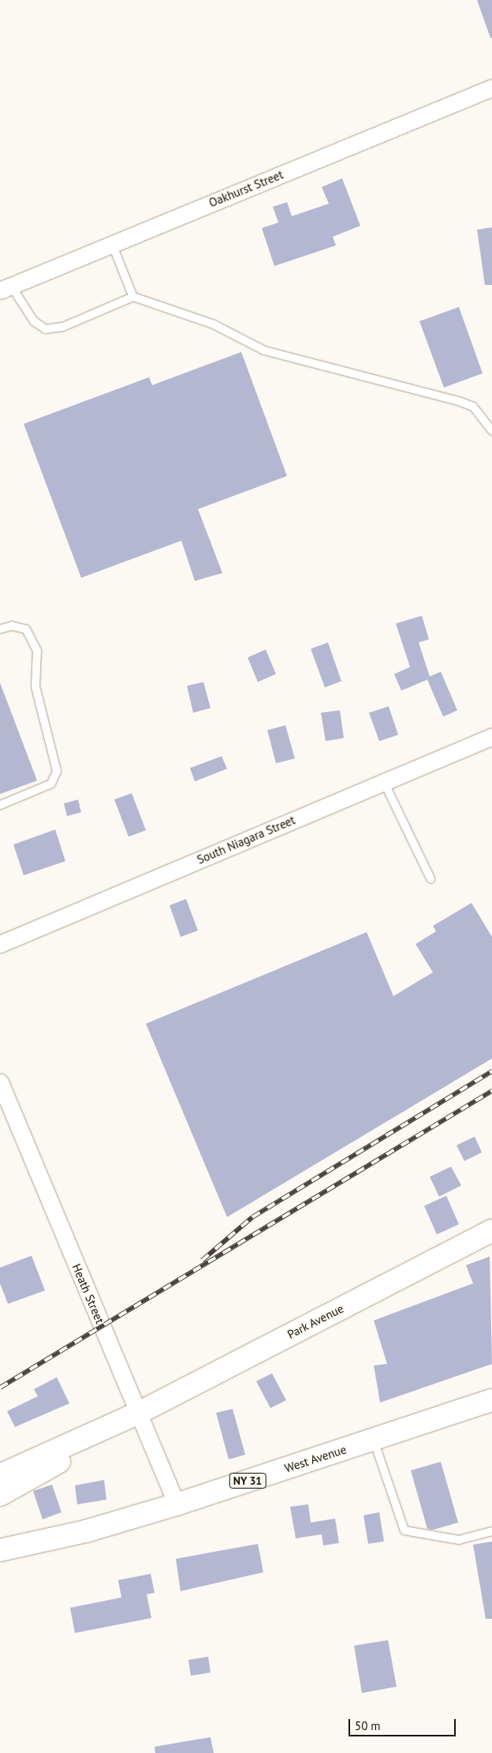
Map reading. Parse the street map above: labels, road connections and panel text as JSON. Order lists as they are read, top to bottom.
{
  "streets": {
    "main road": ["Park Avenue", "West Avenue", "NY 31"],
    "street": ["Oakhurst Street", "South Niagara Street", "Heath Street"]
  },
  "crossings": [
    ["Heath Street", "Park Avenue"],
    ["Heath Street", "West Avenue"]
  ],
  "scale_bar": "50 m"
}
